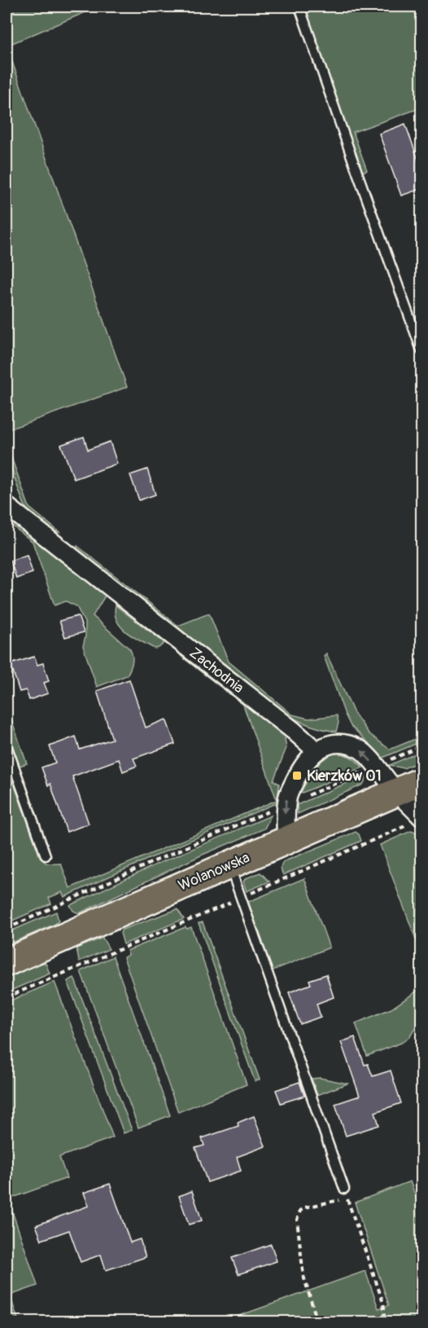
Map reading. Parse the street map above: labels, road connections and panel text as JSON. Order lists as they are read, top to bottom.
{
  "streets": {
    "main road": ["Wolanowska"],
    "street": ["Zachodnia"]
  },
  "places": {
    "transit": ["Kierzków 01"]
  }
}
